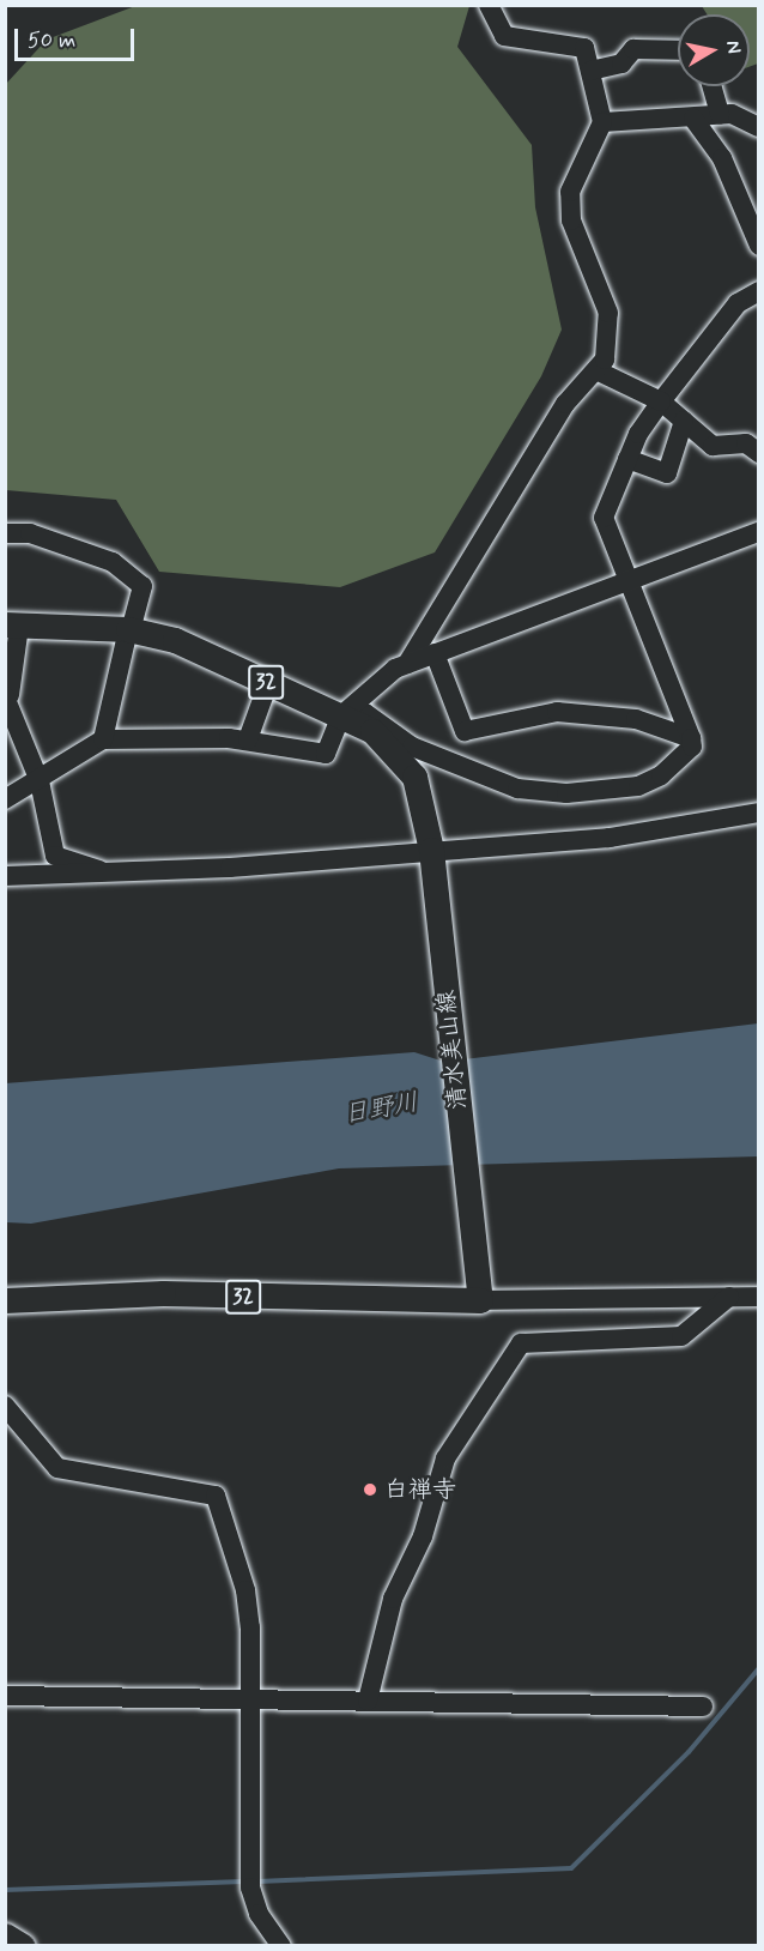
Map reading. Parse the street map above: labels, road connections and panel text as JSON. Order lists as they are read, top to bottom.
{
  "streets": {
    "main road": ["32", "清水美山線"]
  },
  "crossings": [
    ["32", "清水美山線"]
  ],
  "water": ["日野川"],
  "places": ["白禅寺"],
  "scale_bar": "50 m",
  "north": "right"
}
